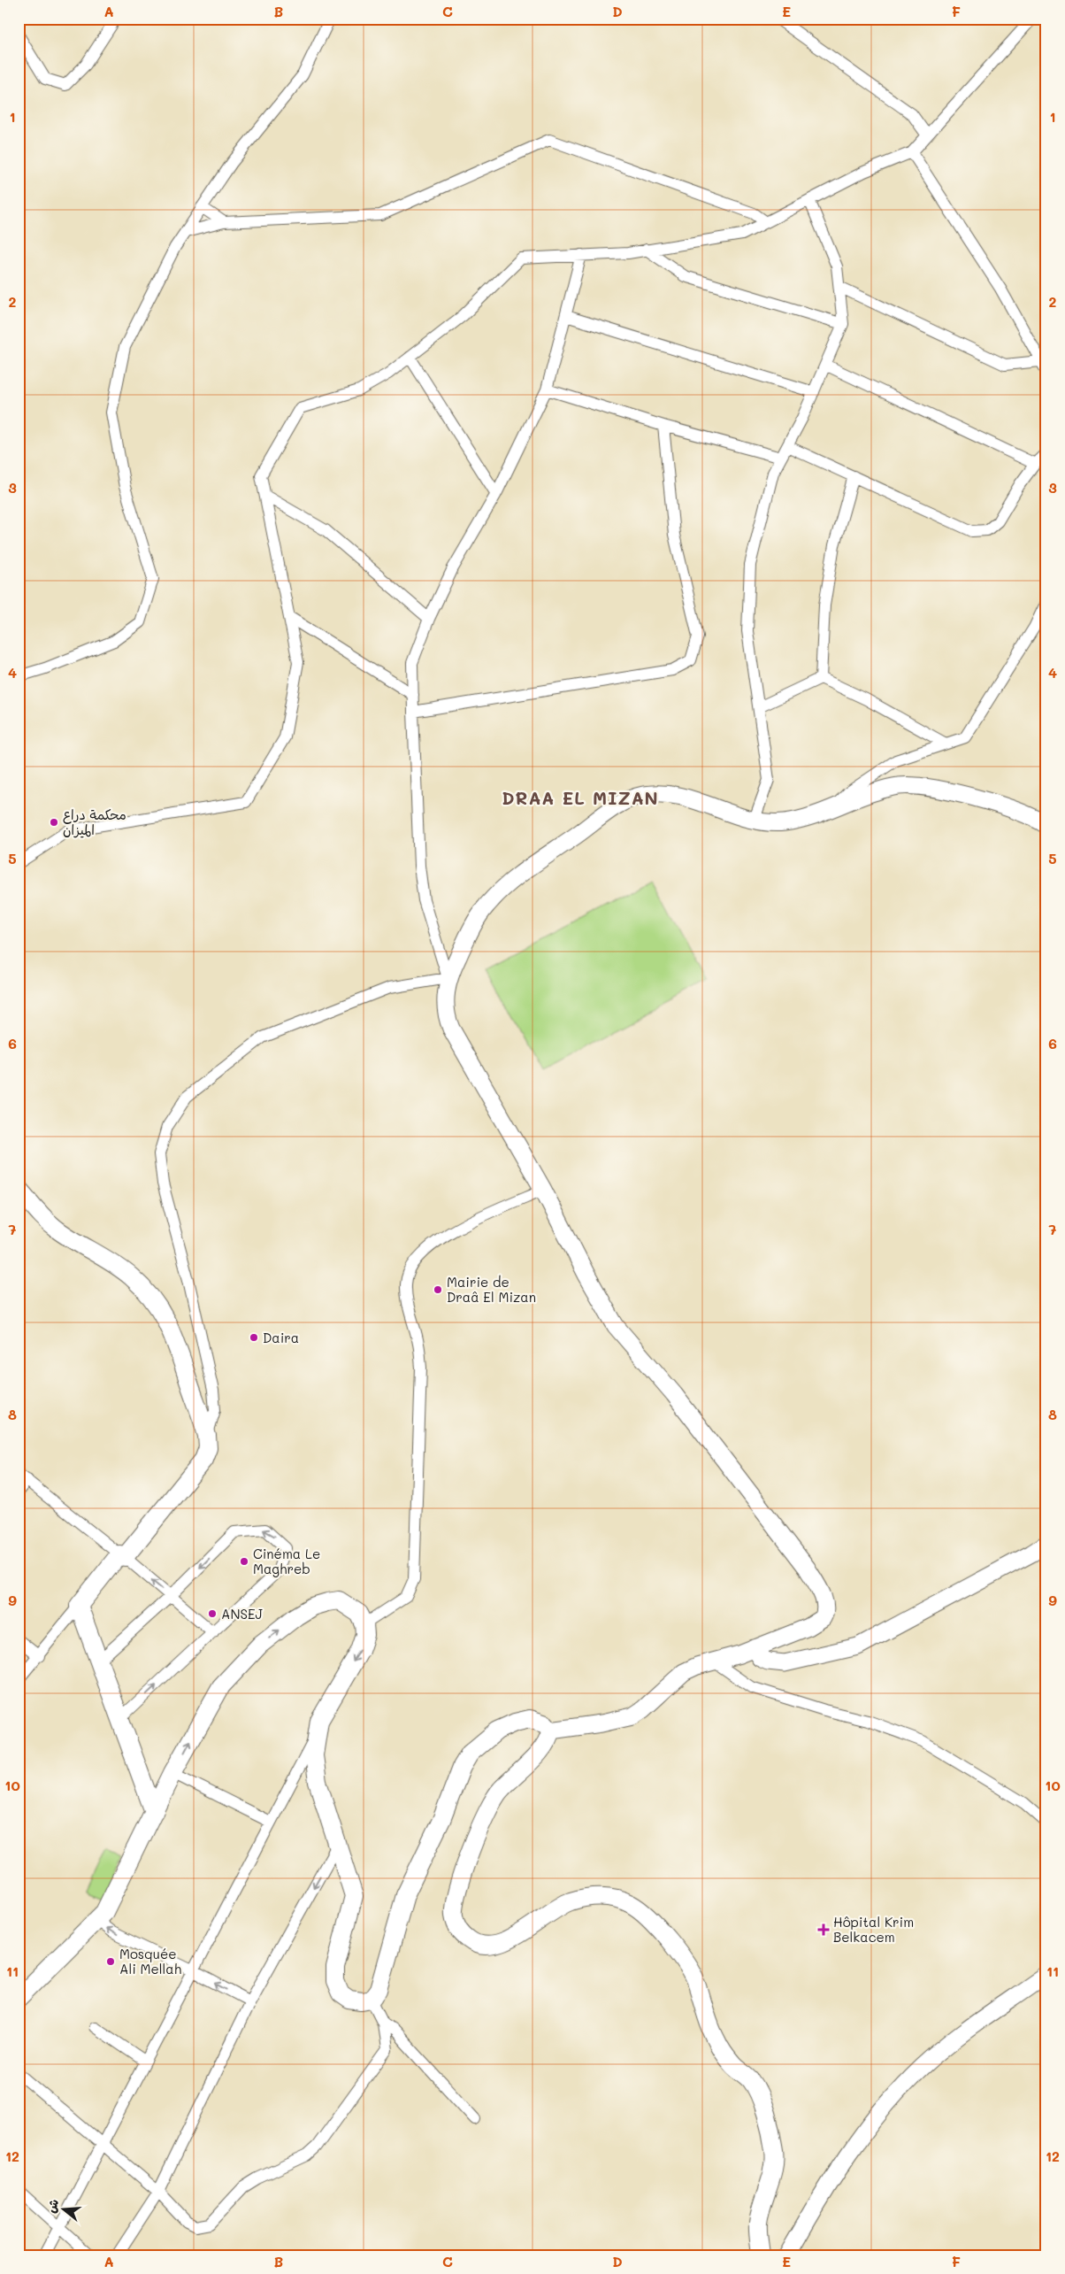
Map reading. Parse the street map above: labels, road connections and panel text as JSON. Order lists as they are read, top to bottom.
{
  "districts": ["DRAA EL MIZAN"],
  "places": {
    "other": [
      "محكمة دراع الميزان",
      "Mairie de Draâ El Mizan",
      "Daira",
      "Cinéma Le Maghreb",
      "ANSEJ",
      "Mosquée Ali Mellah"
    ],
    "health": ["Hôpital Krim Belkacem"]
  },
  "north": "left",
  "grid": {
    "columns": [
      "A",
      "B",
      "C",
      "D",
      "E",
      "F"
    ],
    "rows": [
      "1",
      "2",
      "3",
      "4",
      "5",
      "6",
      "7",
      "8",
      "9",
      "10",
      "11",
      "12"
    ]
  }
}
